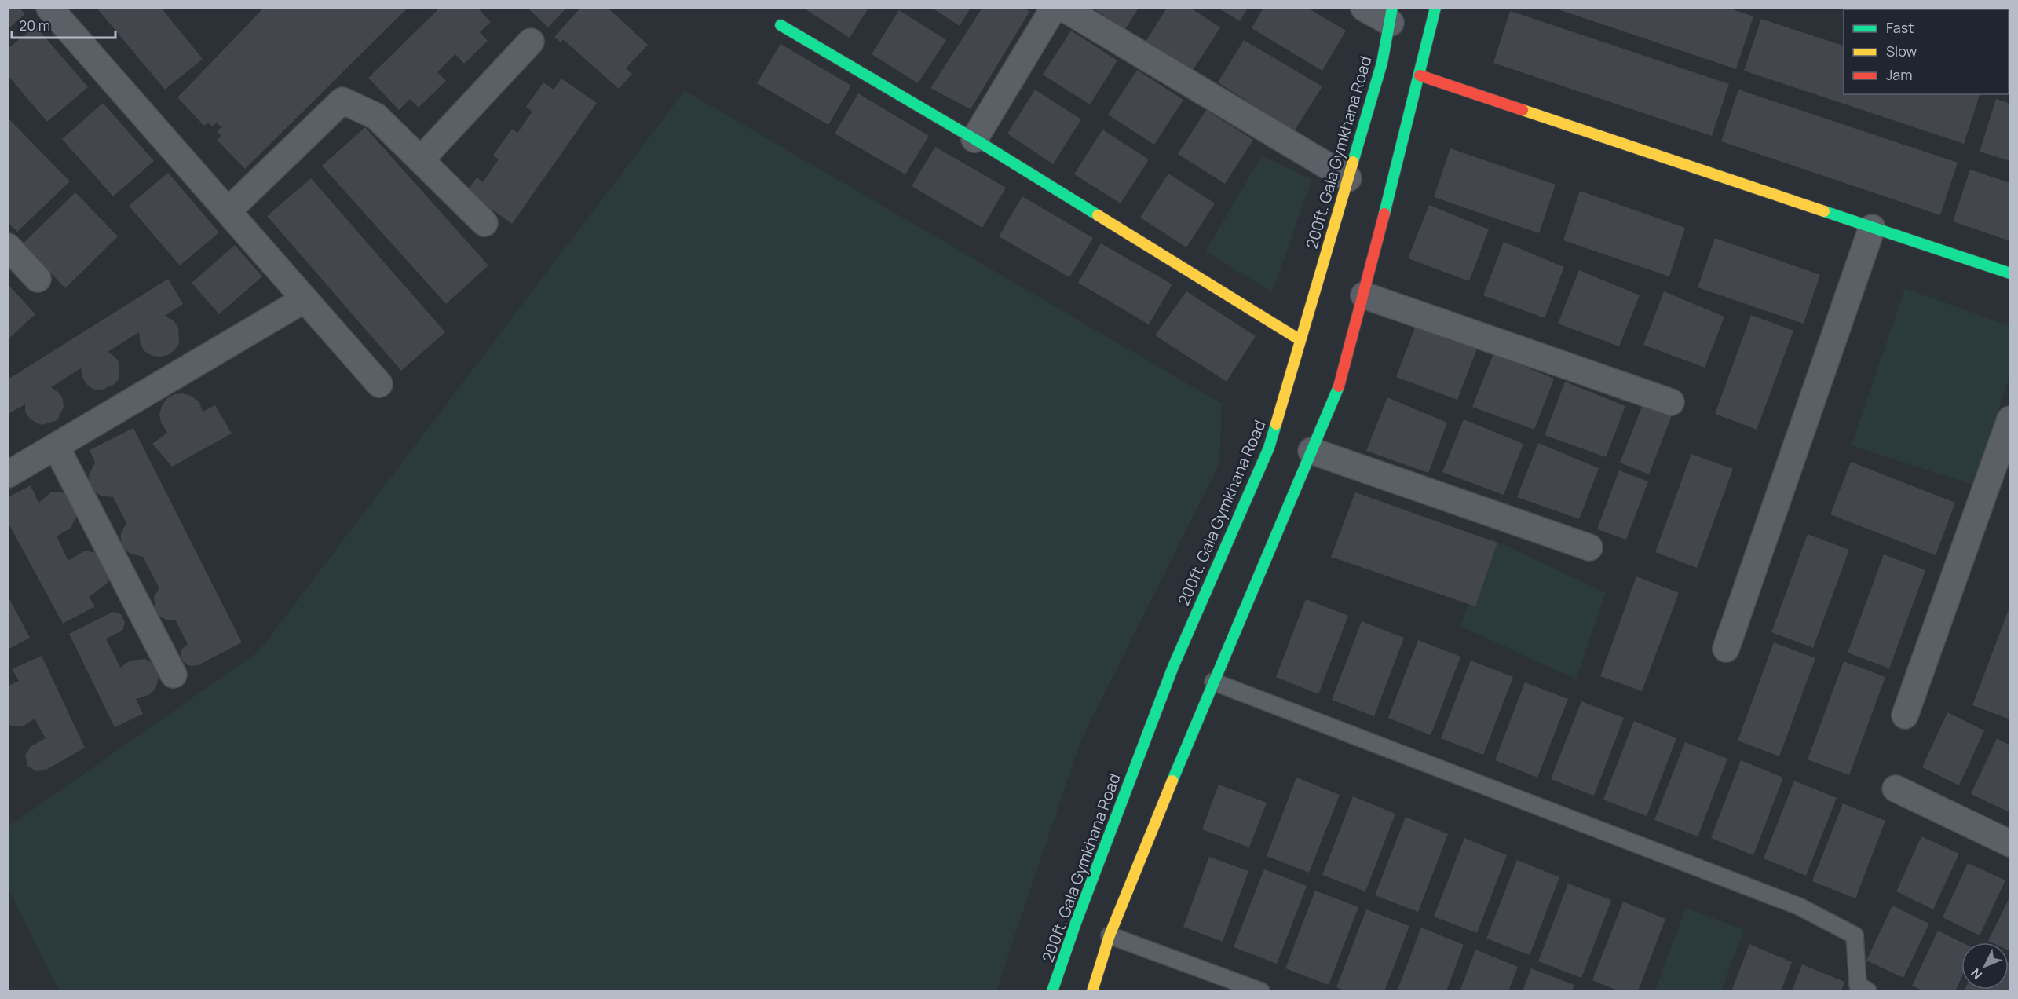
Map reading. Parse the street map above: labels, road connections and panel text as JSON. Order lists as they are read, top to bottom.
{
  "streets": {
    "street": ["200ft. Gala Gymkhana Road"]
  },
  "legend": ["Fast", "Slow", "Jam"],
  "scale_bar": "20 m",
  "north": "bottom left"
}
